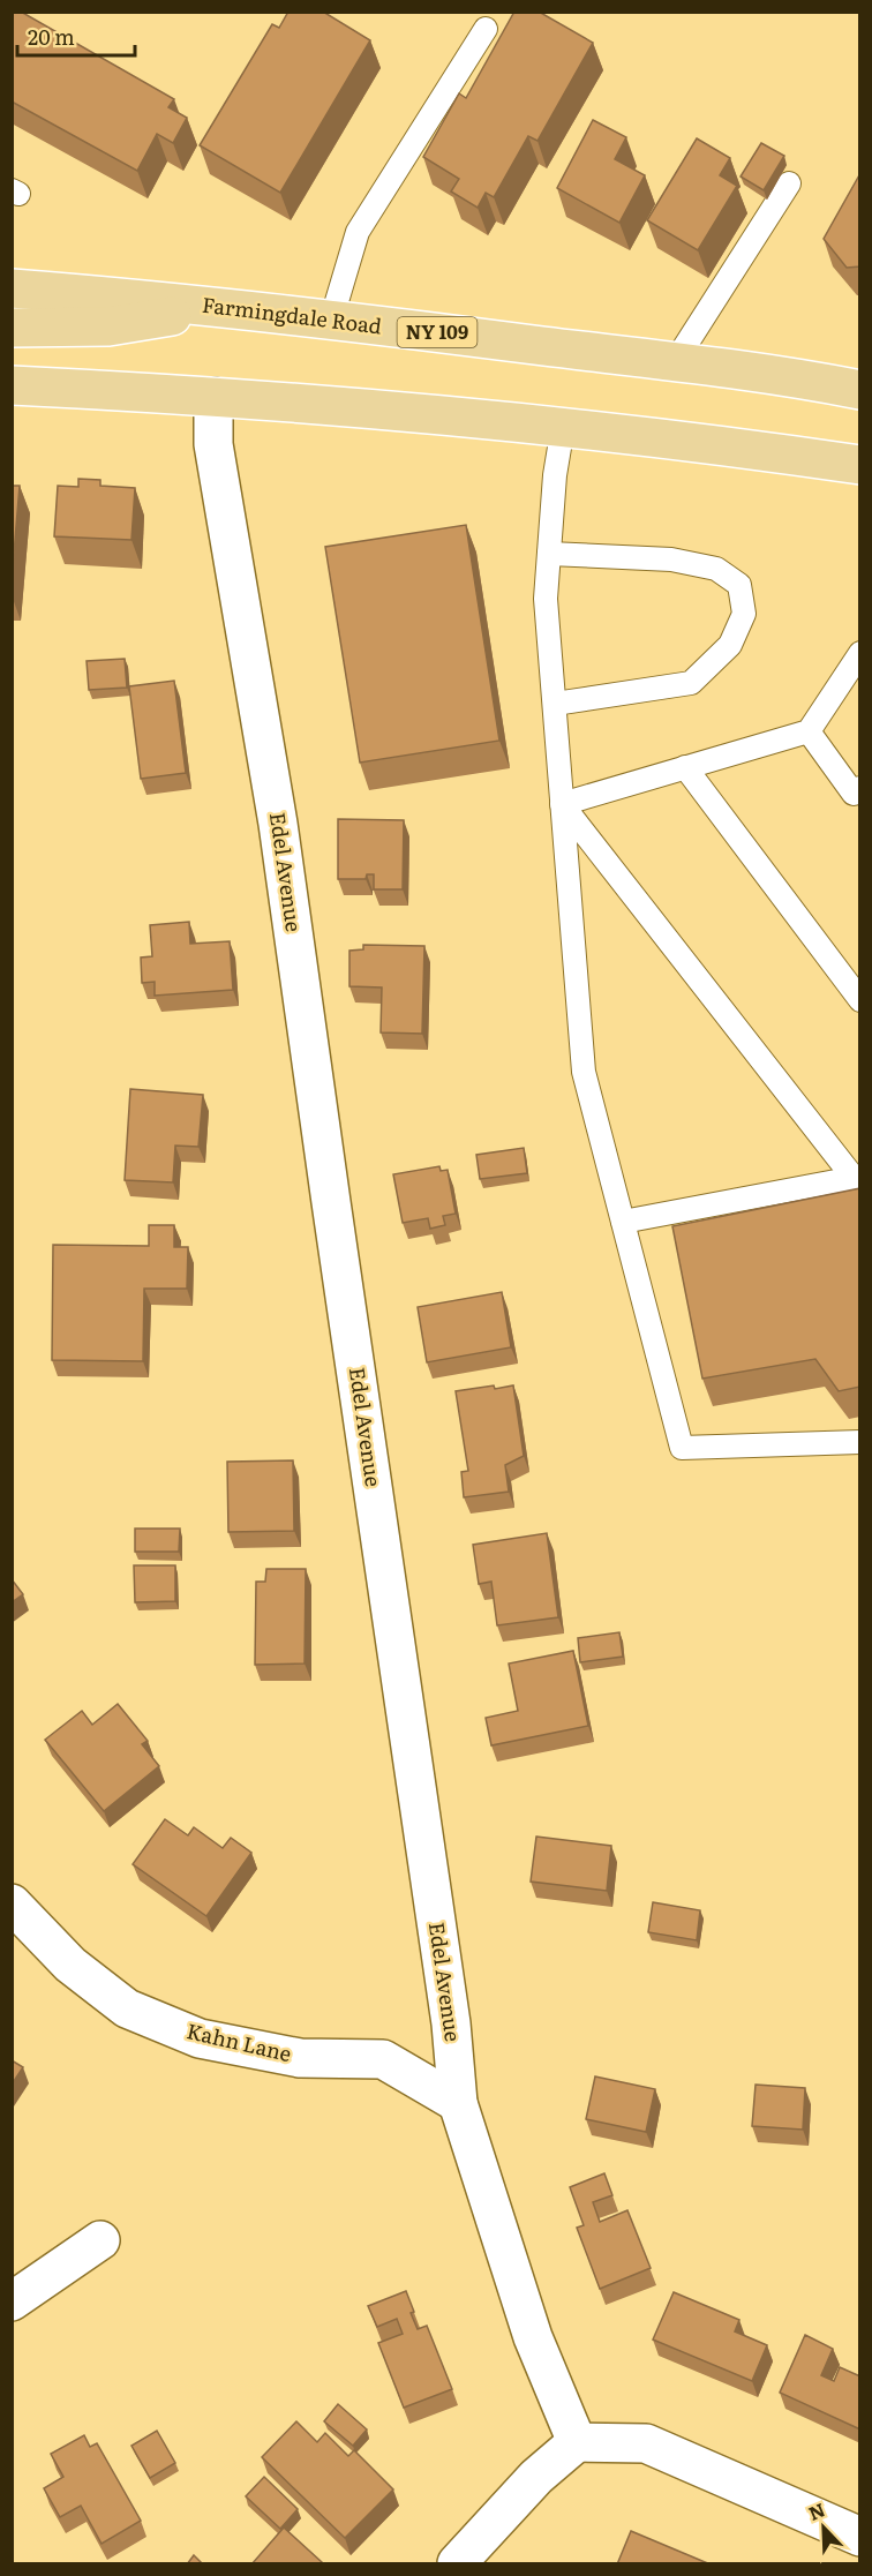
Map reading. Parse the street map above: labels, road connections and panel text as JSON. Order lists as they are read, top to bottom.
{
  "streets": {
    "main road": ["Farmingdale Road", "NY 109"],
    "street": ["Edel Avenue", "Kahn Lane"]
  },
  "crossings": [
    ["Edel Avenue", "Kahn Lane"]
  ],
  "scale_bar": "20 m",
  "north": "top left"
}
